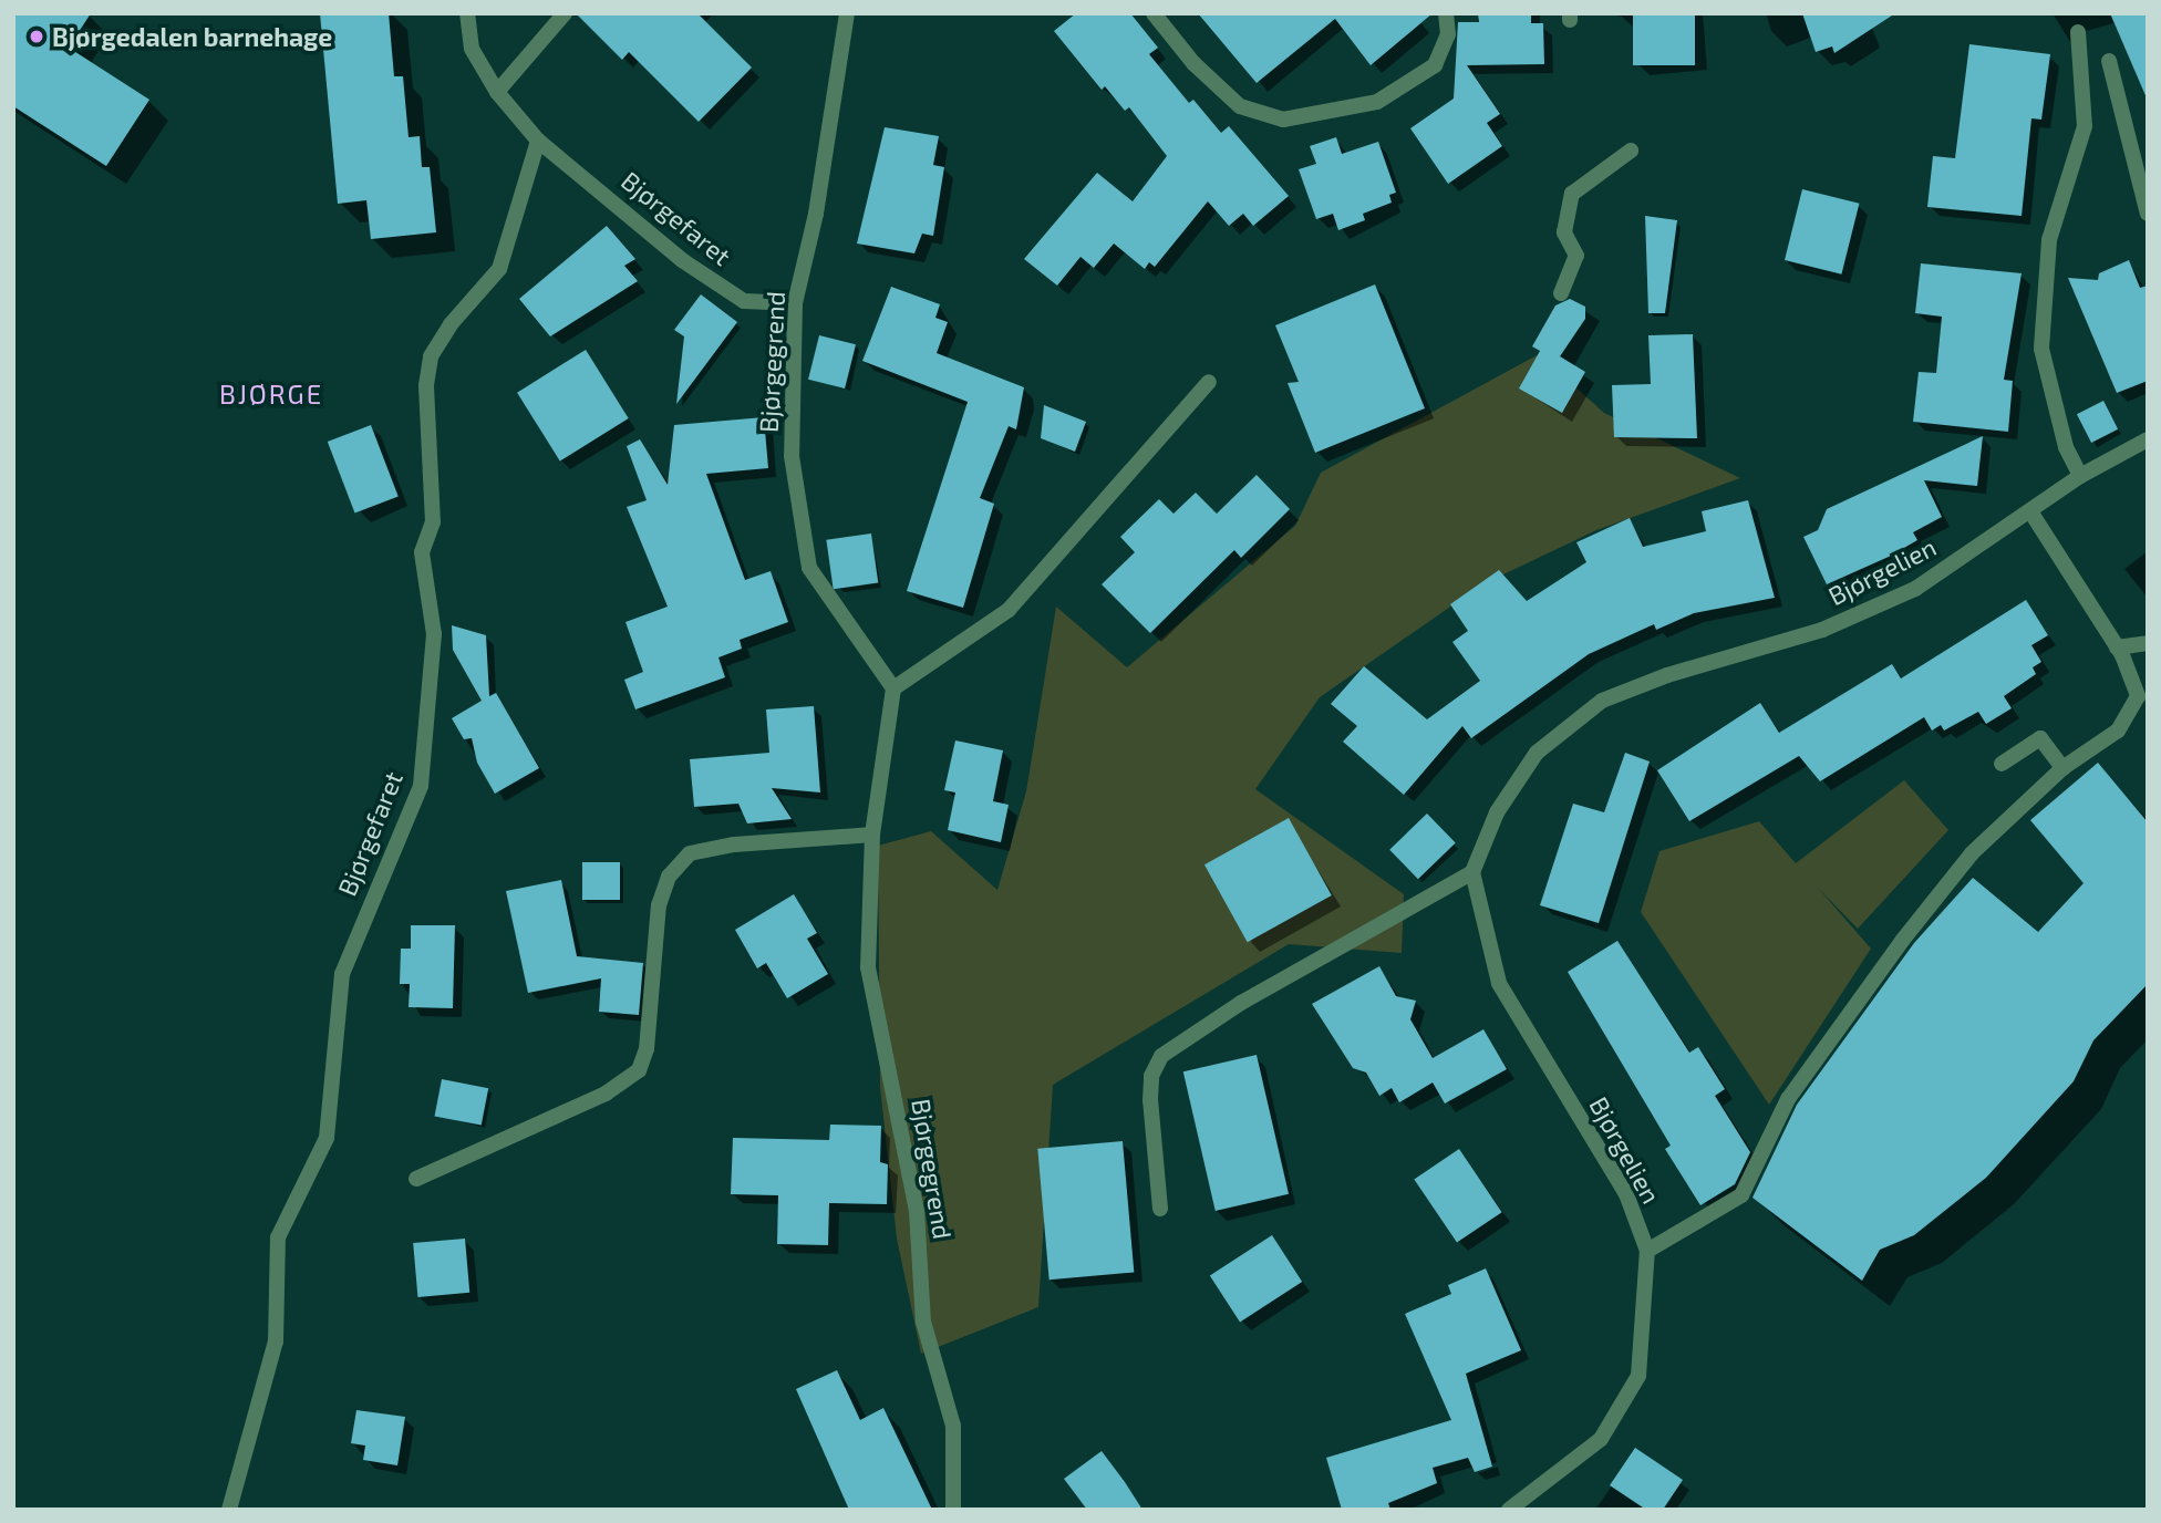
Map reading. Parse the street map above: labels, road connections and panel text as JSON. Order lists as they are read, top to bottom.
{
  "streets": {
    "street": ["Bjørgefaret", "Bjørgegrend", "Bjørgelien"]
  },
  "crossings": [
    ["Bjørgefaret", "Bjørgegrend"]
  ],
  "districts": ["BJØRGE"],
  "places": ["Bjørgedalen barnehage"]
}
